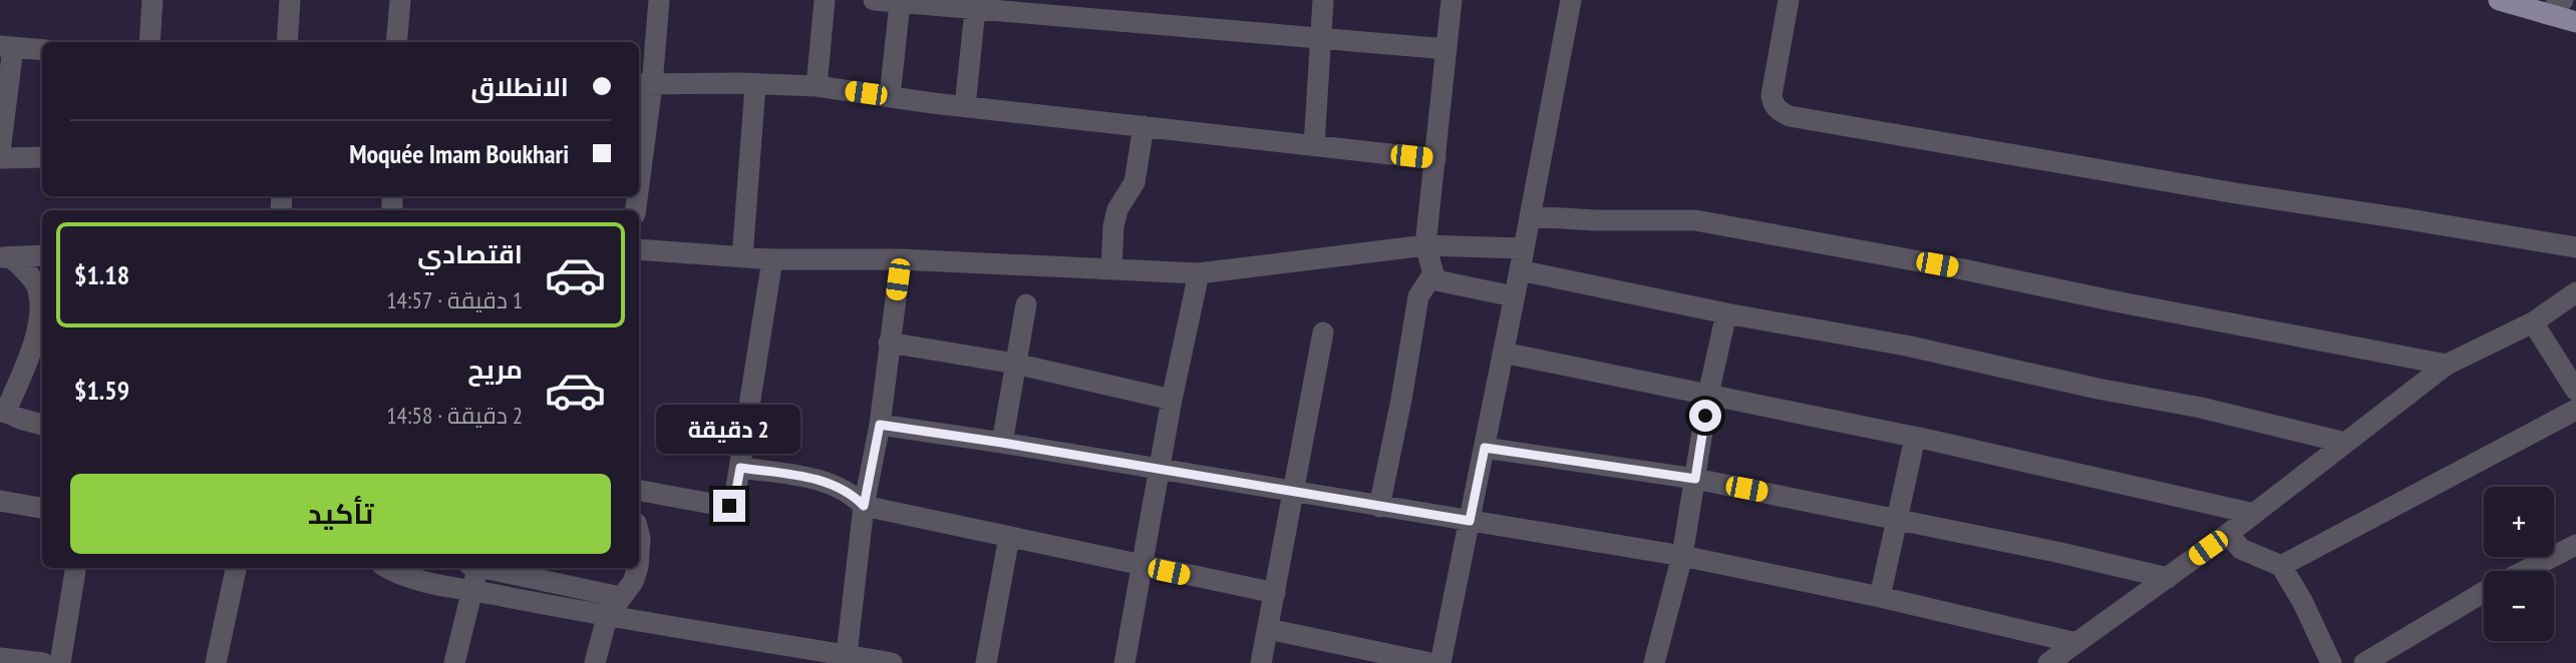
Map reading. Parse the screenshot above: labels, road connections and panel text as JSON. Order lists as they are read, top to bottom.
{
  "page": {
    "banner": ["الانطلاق", "Moquée Imam Boukhari"],
    "list": [
      {
        "name": "اقتصادي",
        "note": "1 دقيقة · 14:57",
        "value": "$1.18"
      },
      {
        "name": "مريح",
        "note": "2 دقيقة · 14:58",
        "value": "$1.59"
      }
    ],
    "bubble": "2 دقيقة",
    "buttons": "تأكيد",
    "map_buttons": ["+", "−"]
  }
}
